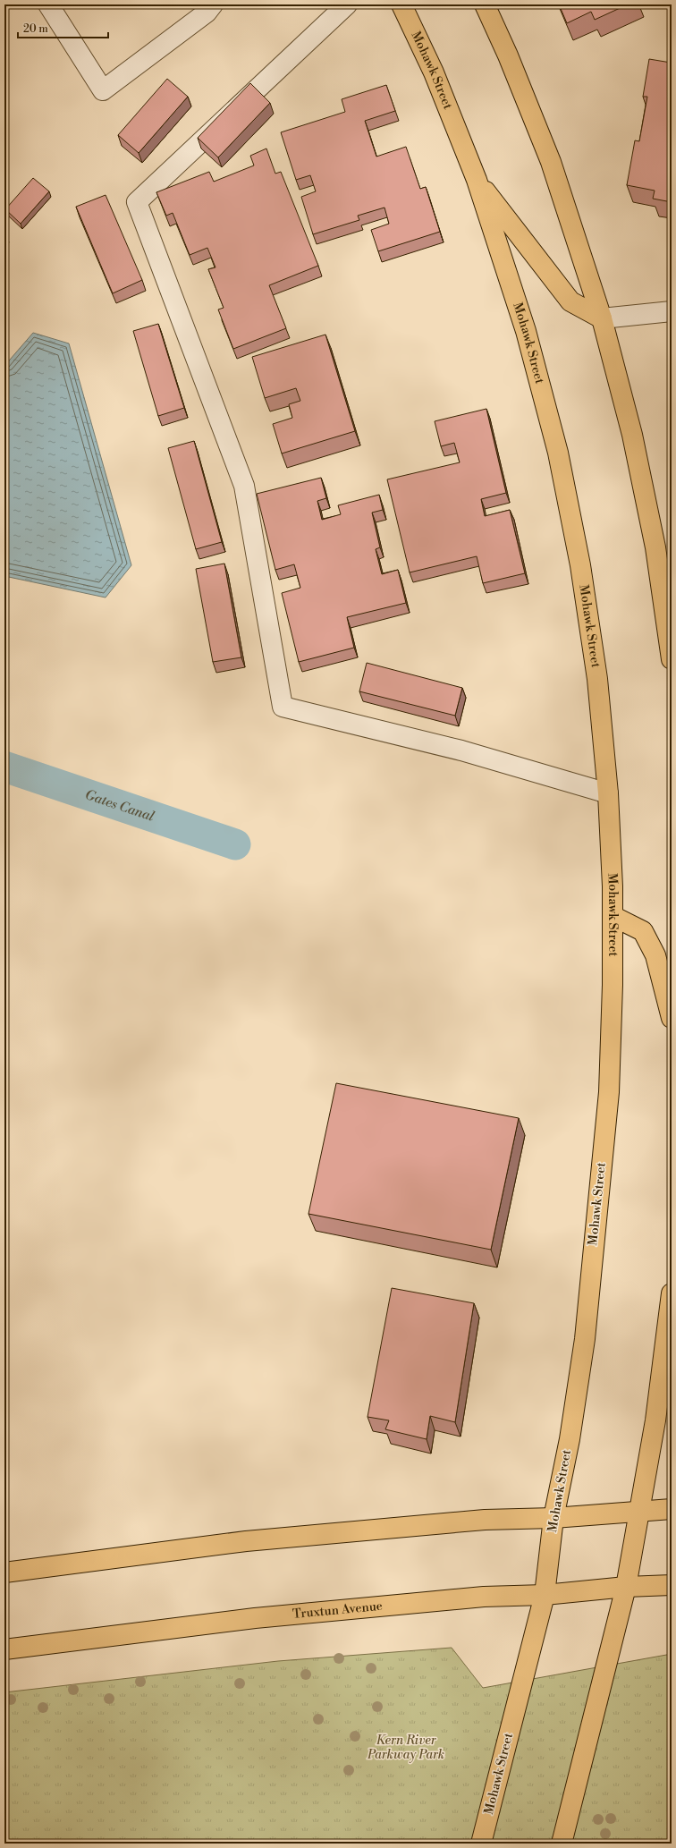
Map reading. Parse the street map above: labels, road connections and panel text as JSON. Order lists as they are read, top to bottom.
{
  "streets": {
    "main road": ["Mohawk Street", "Truxtun Avenue"]
  },
  "crossings": [
    ["Mohawk Street", "Truxtun Avenue"]
  ],
  "water": ["Gates Canal"],
  "parks": ["Kern River Parkway Park"],
  "scale_bar": "20 m"
}
